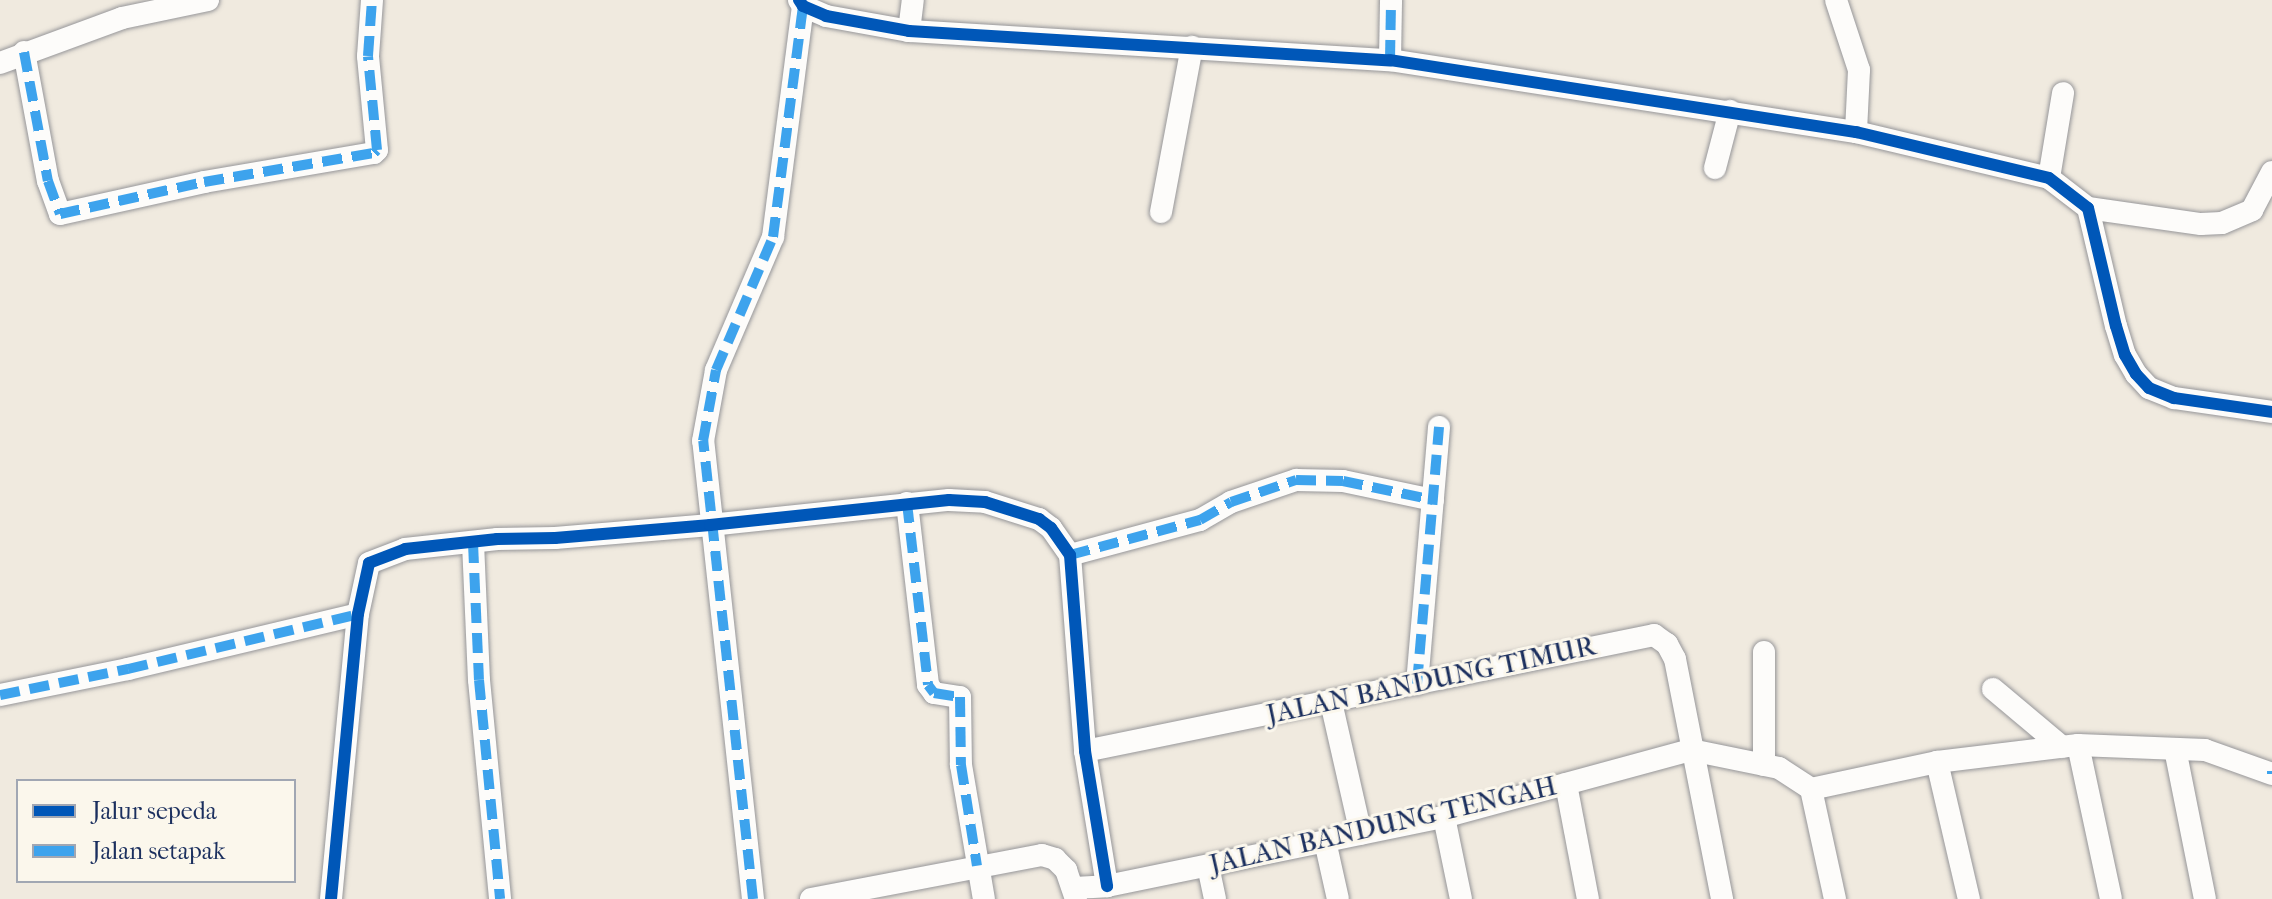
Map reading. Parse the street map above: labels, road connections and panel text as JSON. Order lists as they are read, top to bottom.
{
  "streets": {
    "street": ["JALAN BANDUNG TIMUR", "JALAN BANDUNG TENGAH"]
  },
  "crossings": [
    ["JALAN BANDUNG TIMUR", "JALAN BANDUNG TENGAH"]
  ],
  "legend": ["Jalur sepeda", "Jalan setapak"]
}
